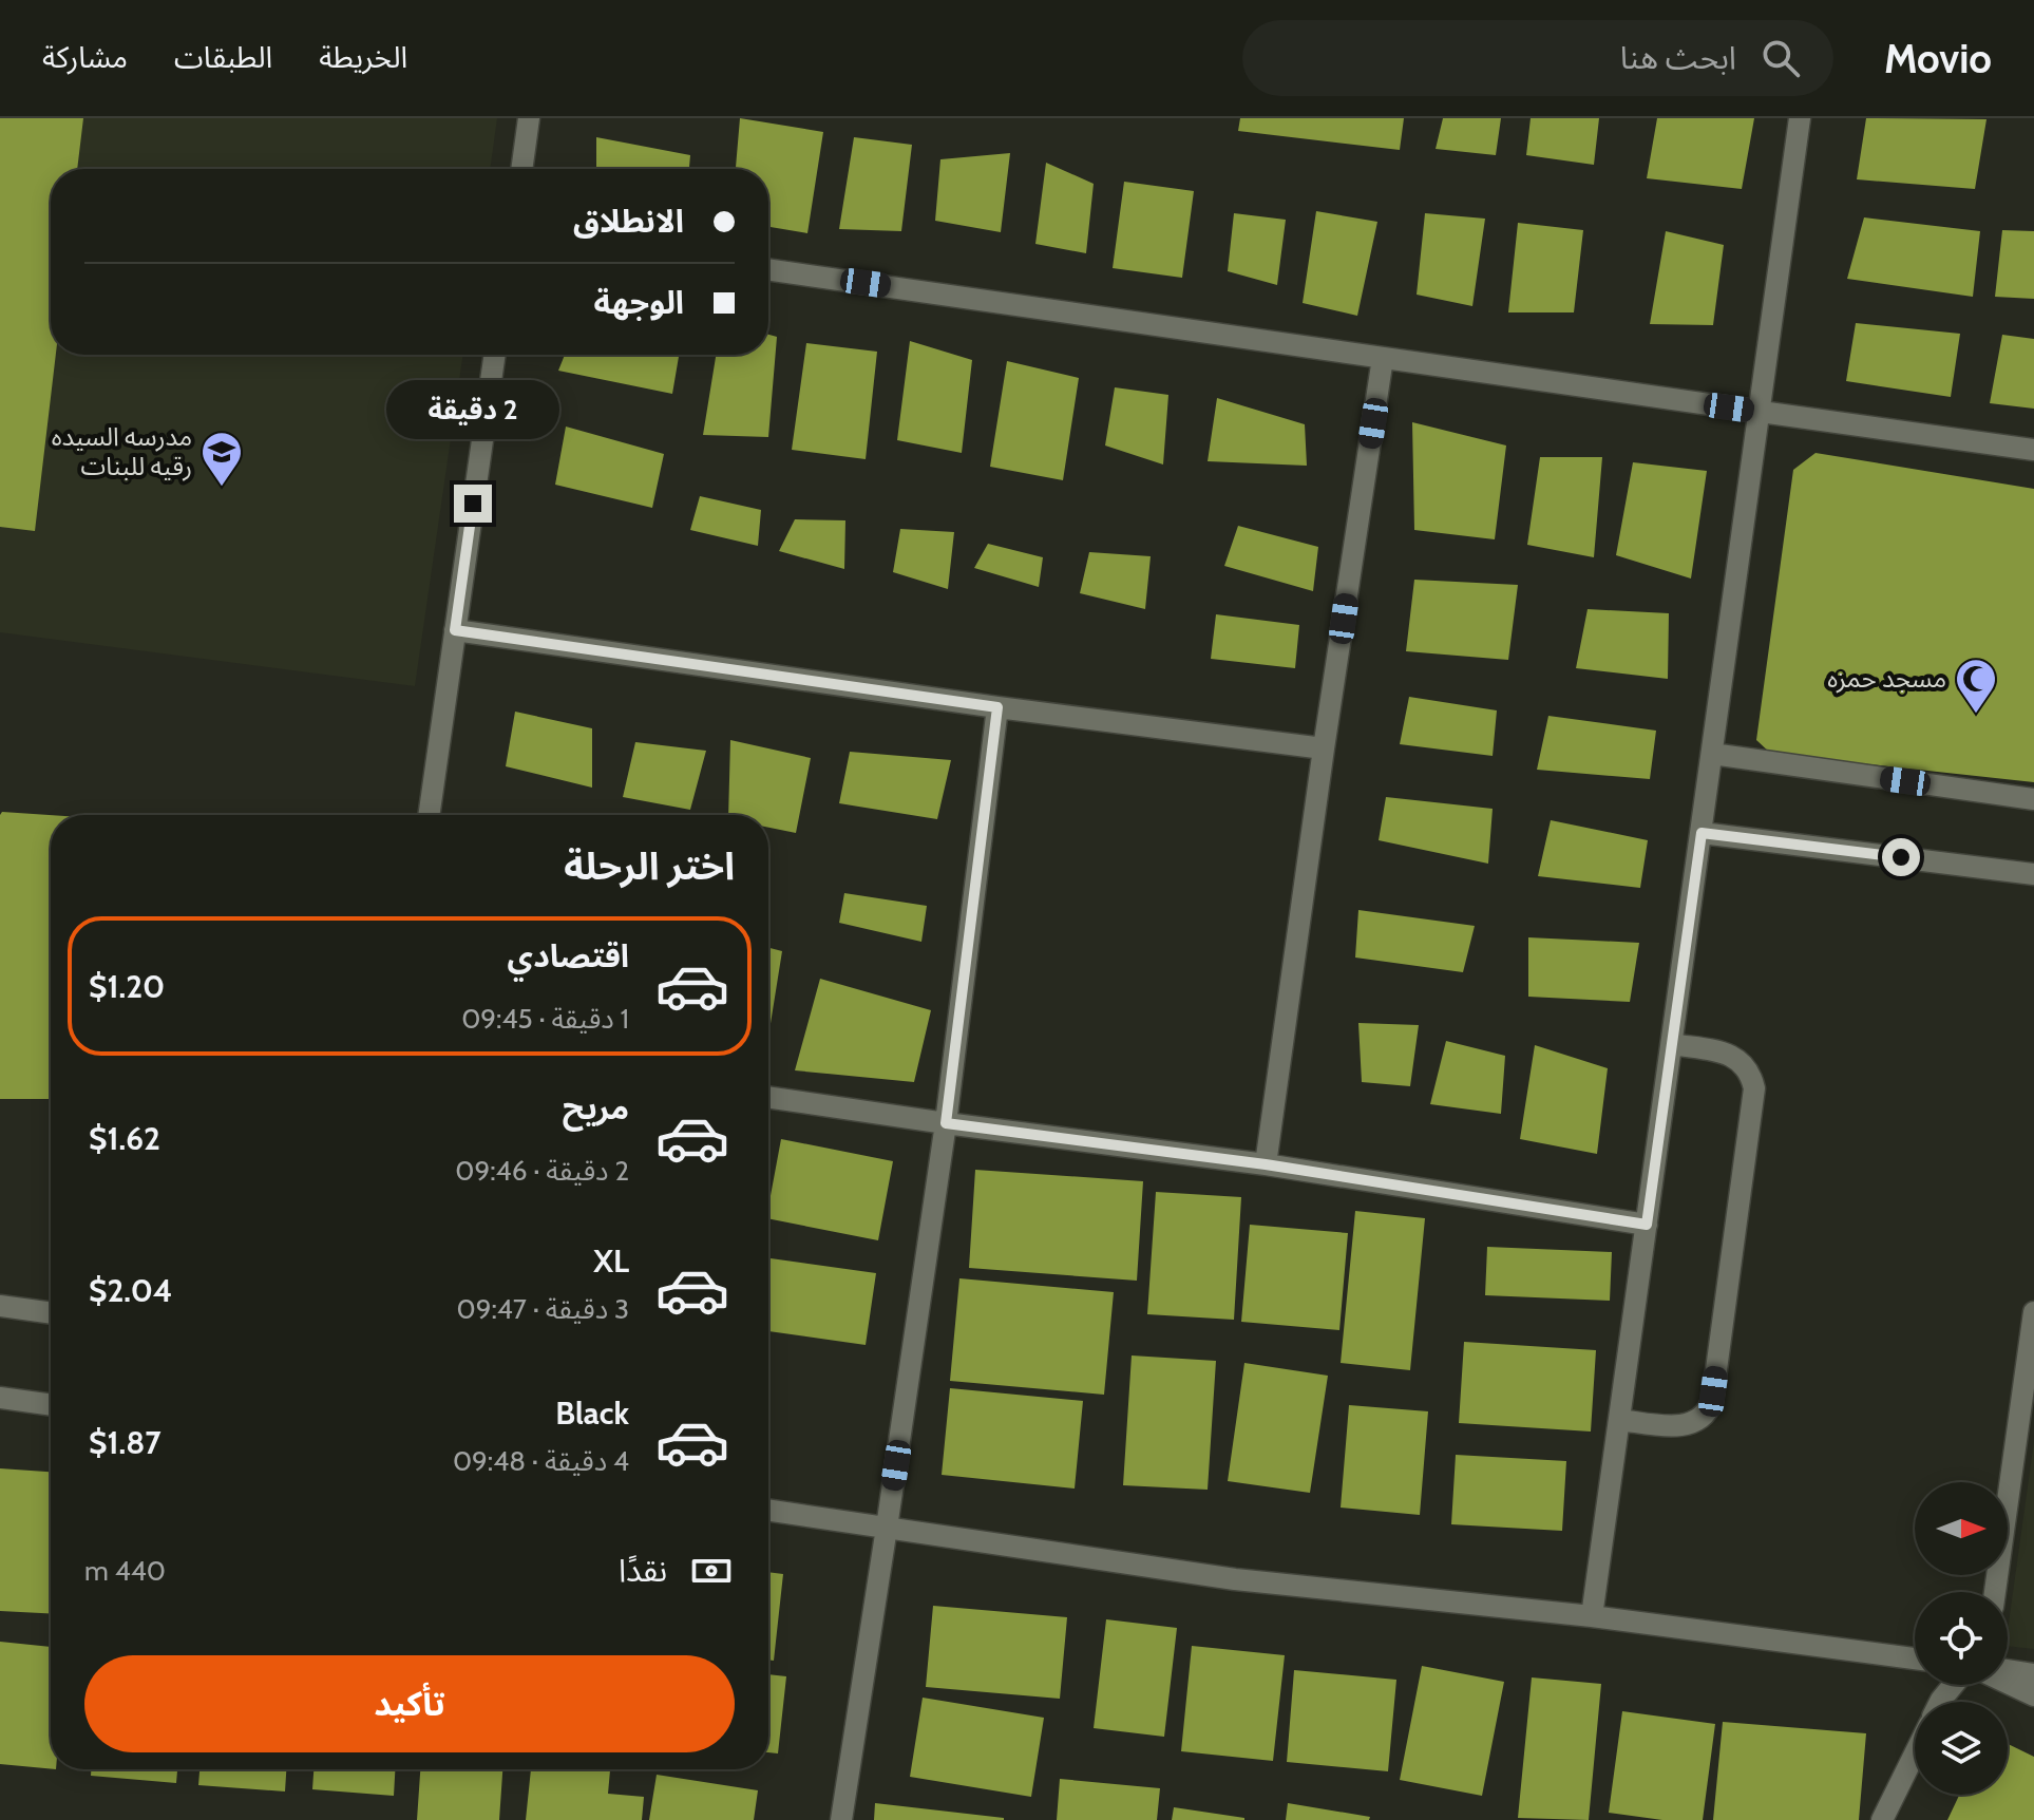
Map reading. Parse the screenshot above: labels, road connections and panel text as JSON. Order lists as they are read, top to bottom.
{
  "places": {
    "school or university": ["مدرسه السيده رقيه للبنات"],
    "mosque": ["مسجد حمزه"]
  },
  "north": "right",
  "page": {
    "header": "Movio",
    "search": "ابحث هنا",
    "nav": ["الخريطة", "الطبقات", "مشاركة"],
    "banner": ["الانطلاق", "الوجهة"],
    "bubble": "2 دقيقة",
    "heading": "اختر الرحلة",
    "list": [
      {
        "name": "اقتصادي",
        "note": "1 دقيقة · 09:45",
        "value": "$1.20"
      },
      {
        "name": "مريح",
        "note": "2 دقيقة · 09:46",
        "value": "$1.62"
      },
      {
        "name": "XL",
        "note": "3 دقيقة · 09:47",
        "value": "$2.04"
      },
      {
        "name": "Black",
        "note": "4 دقيقة · 09:48",
        "value": "$1.87"
      }
    ],
    "pay": ["نقدًا", "440 m"],
    "buttons": "تأكيد"
  }
}
